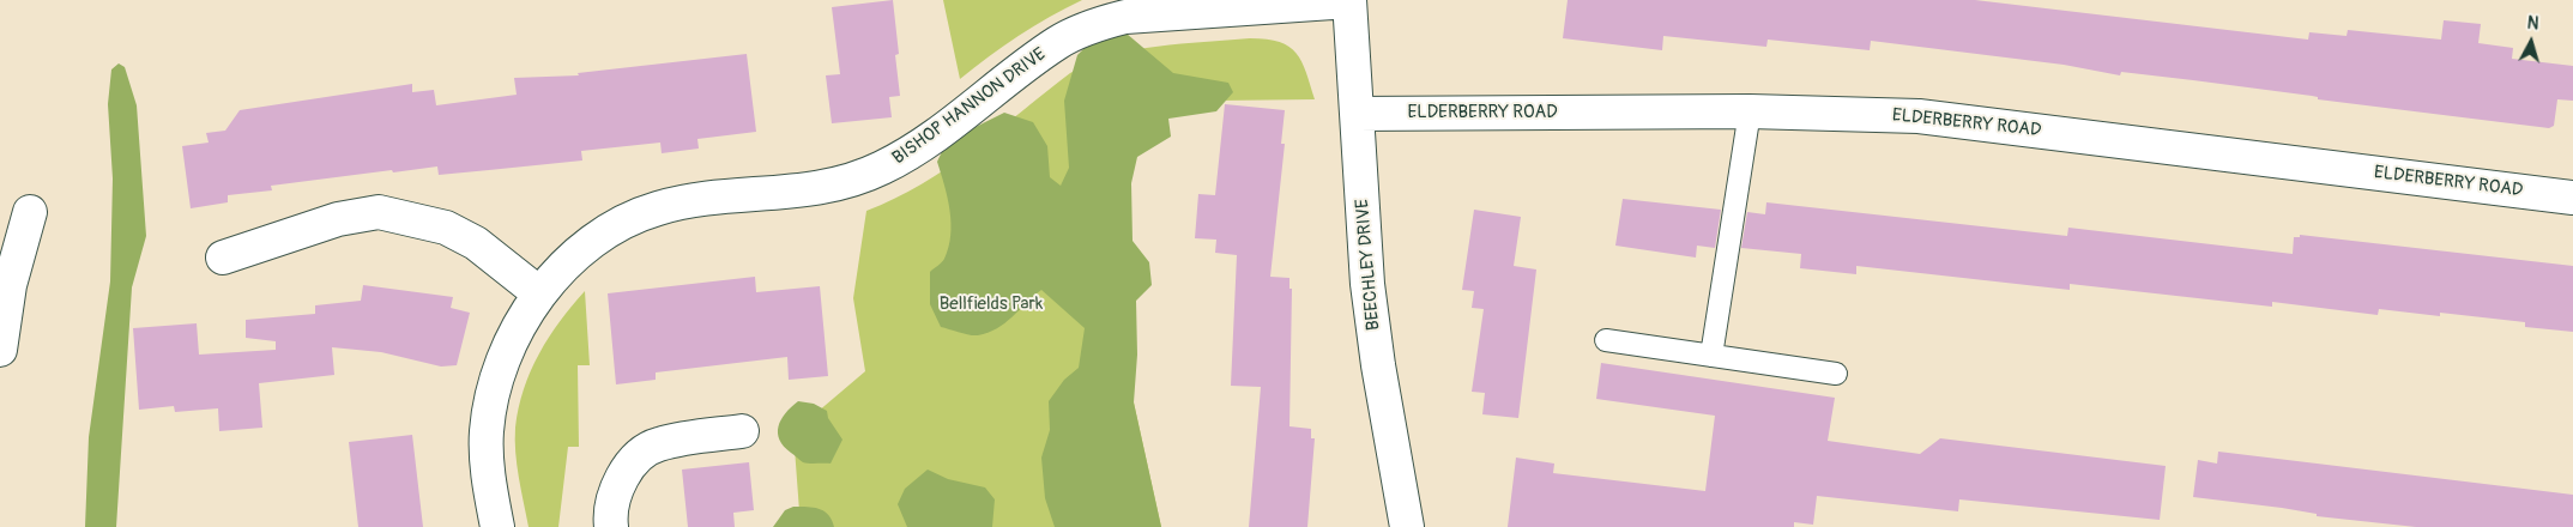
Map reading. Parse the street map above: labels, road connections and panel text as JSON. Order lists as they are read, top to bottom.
{
  "streets": {
    "street": ["BISHOP HANNON DRIVE", "ELDERBERRY ROAD", "BEECHLEY DRIVE"]
  },
  "crossings": [
    ["BISHOP HANNON DRIVE", "BEECHLEY DRIVE"],
    ["ELDERBERRY ROAD", "BEECHLEY DRIVE"]
  ],
  "parks": ["Bellfields Park"],
  "north": "top"
}
